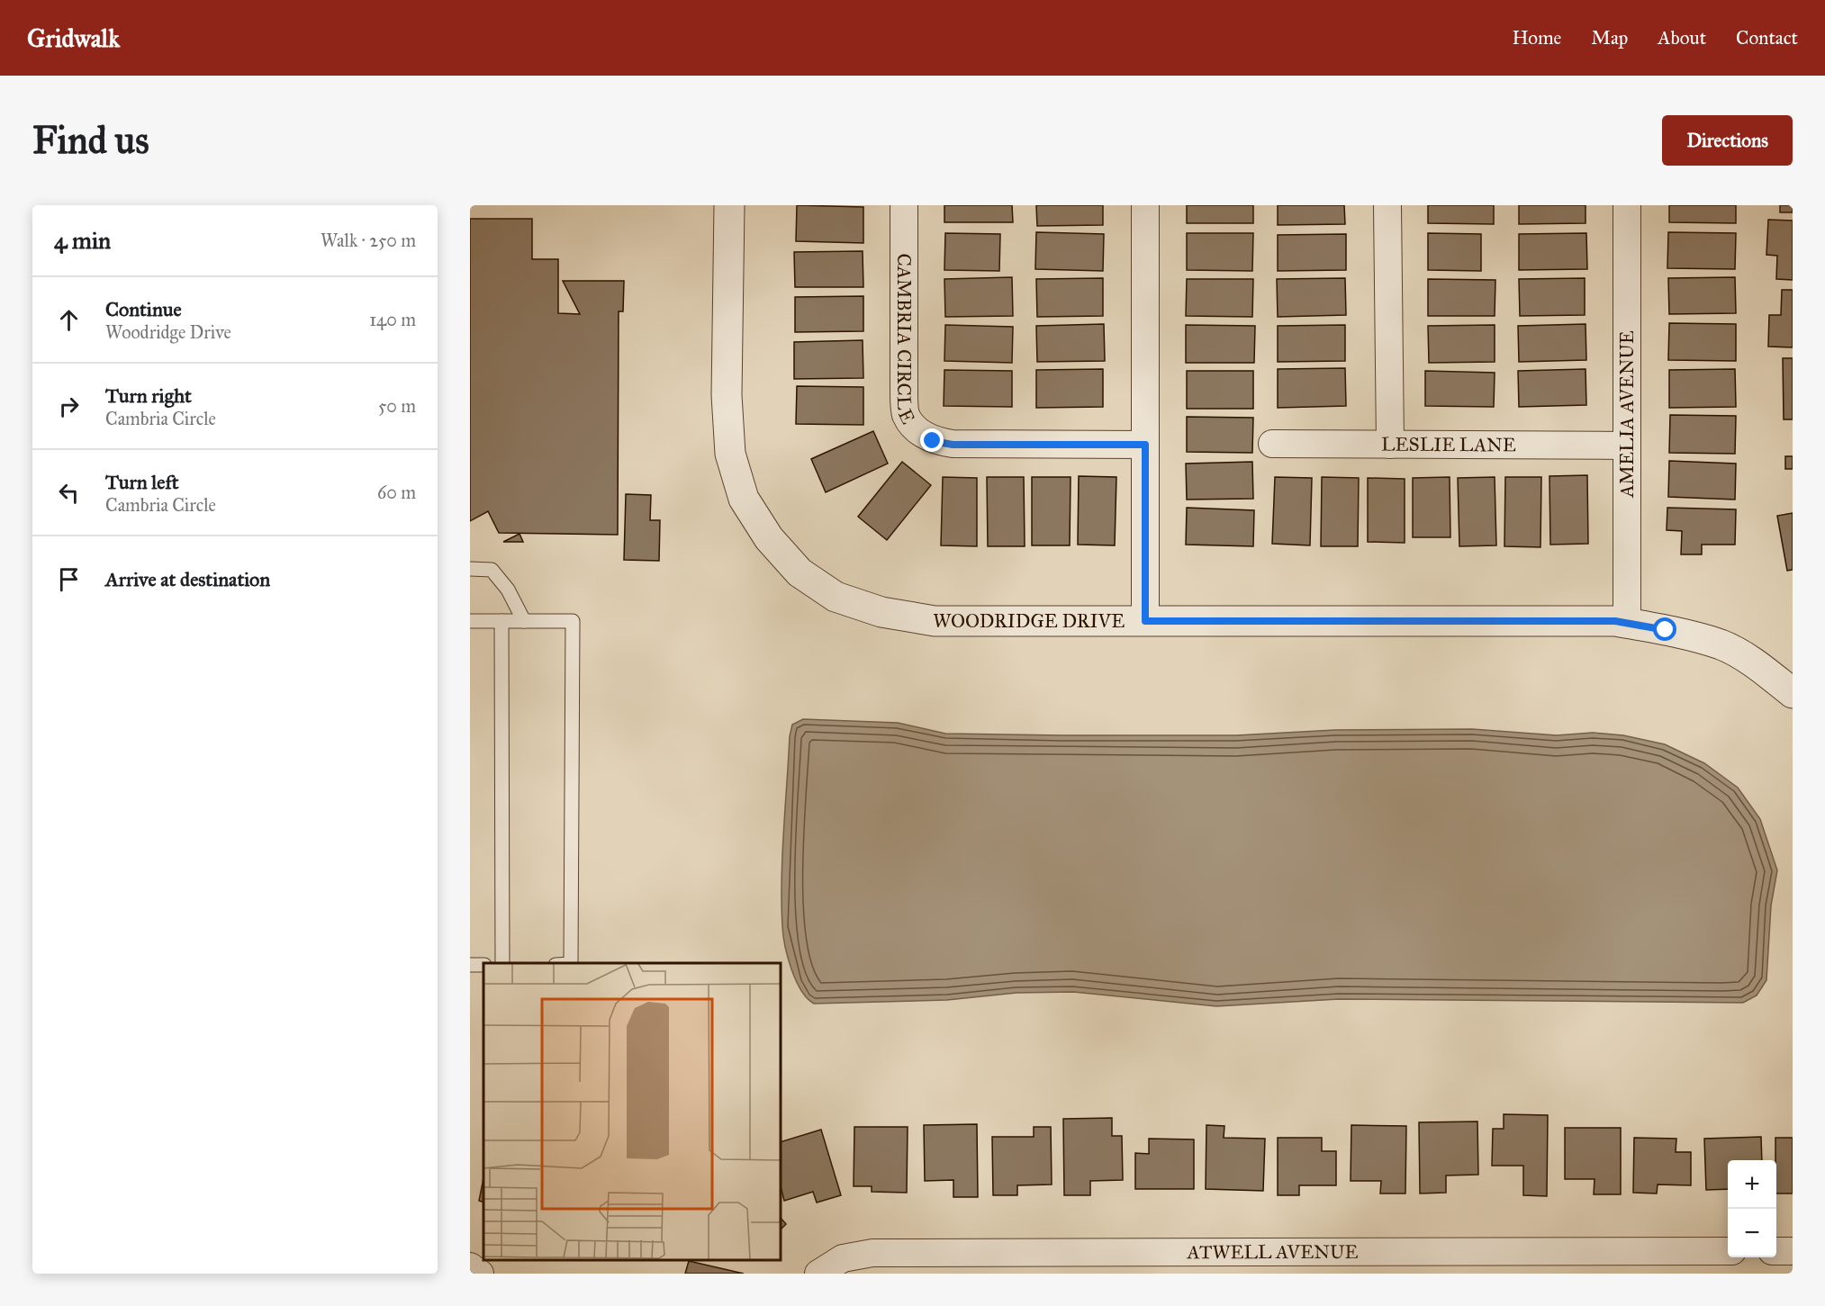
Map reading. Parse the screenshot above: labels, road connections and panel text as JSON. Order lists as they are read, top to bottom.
{
  "streets": {
    "street": [
      "CAMBRIA CIRCLE",
      "AMELIA AVENUE",
      "LESLIE LANE",
      "WOODRIDGE DRIVE",
      "ATWELL AVENUE"
    ]
  },
  "crossings": [
    ["AMELIA AVENUE", "LESLIE LANE"],
    ["AMELIA AVENUE", "WOODRIDGE DRIVE"]
  ],
  "page": {
    "header": "Gridwalk",
    "nav": [
      "Home",
      "Map",
      "About",
      "Contact"
    ],
    "buttons": "Directions",
    "title": "Find us",
    "heading": ["4 min", "Walk · 250 m"],
    "list": [
      ["Continue", "Woodridge Drive", "140 m"],
      ["Turn right", "Cambria Circle", "50 m"],
      ["Turn left", "Cambria Circle", "60 m"],
      "Arrive at destination"
    ],
    "map_buttons": ["+", "−"]
  }
}
